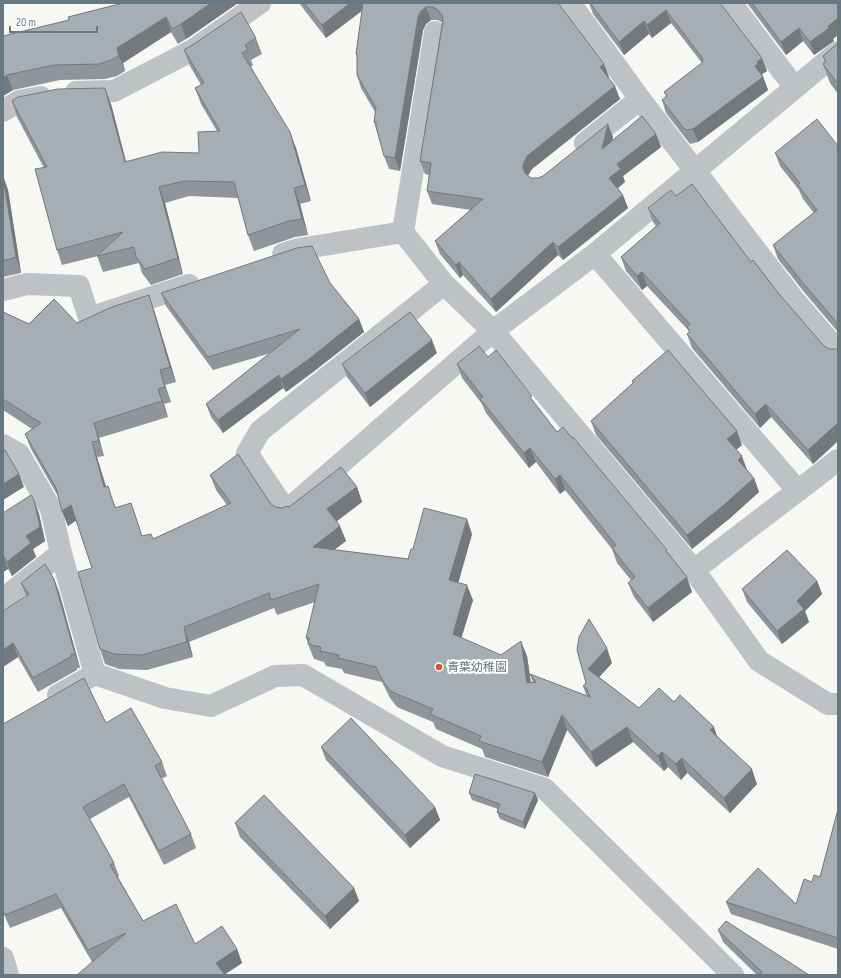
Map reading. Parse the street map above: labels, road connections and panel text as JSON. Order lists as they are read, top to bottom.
{
  "places": ["青葉幼稚園"],
  "scale_bar": "20 m"
}
